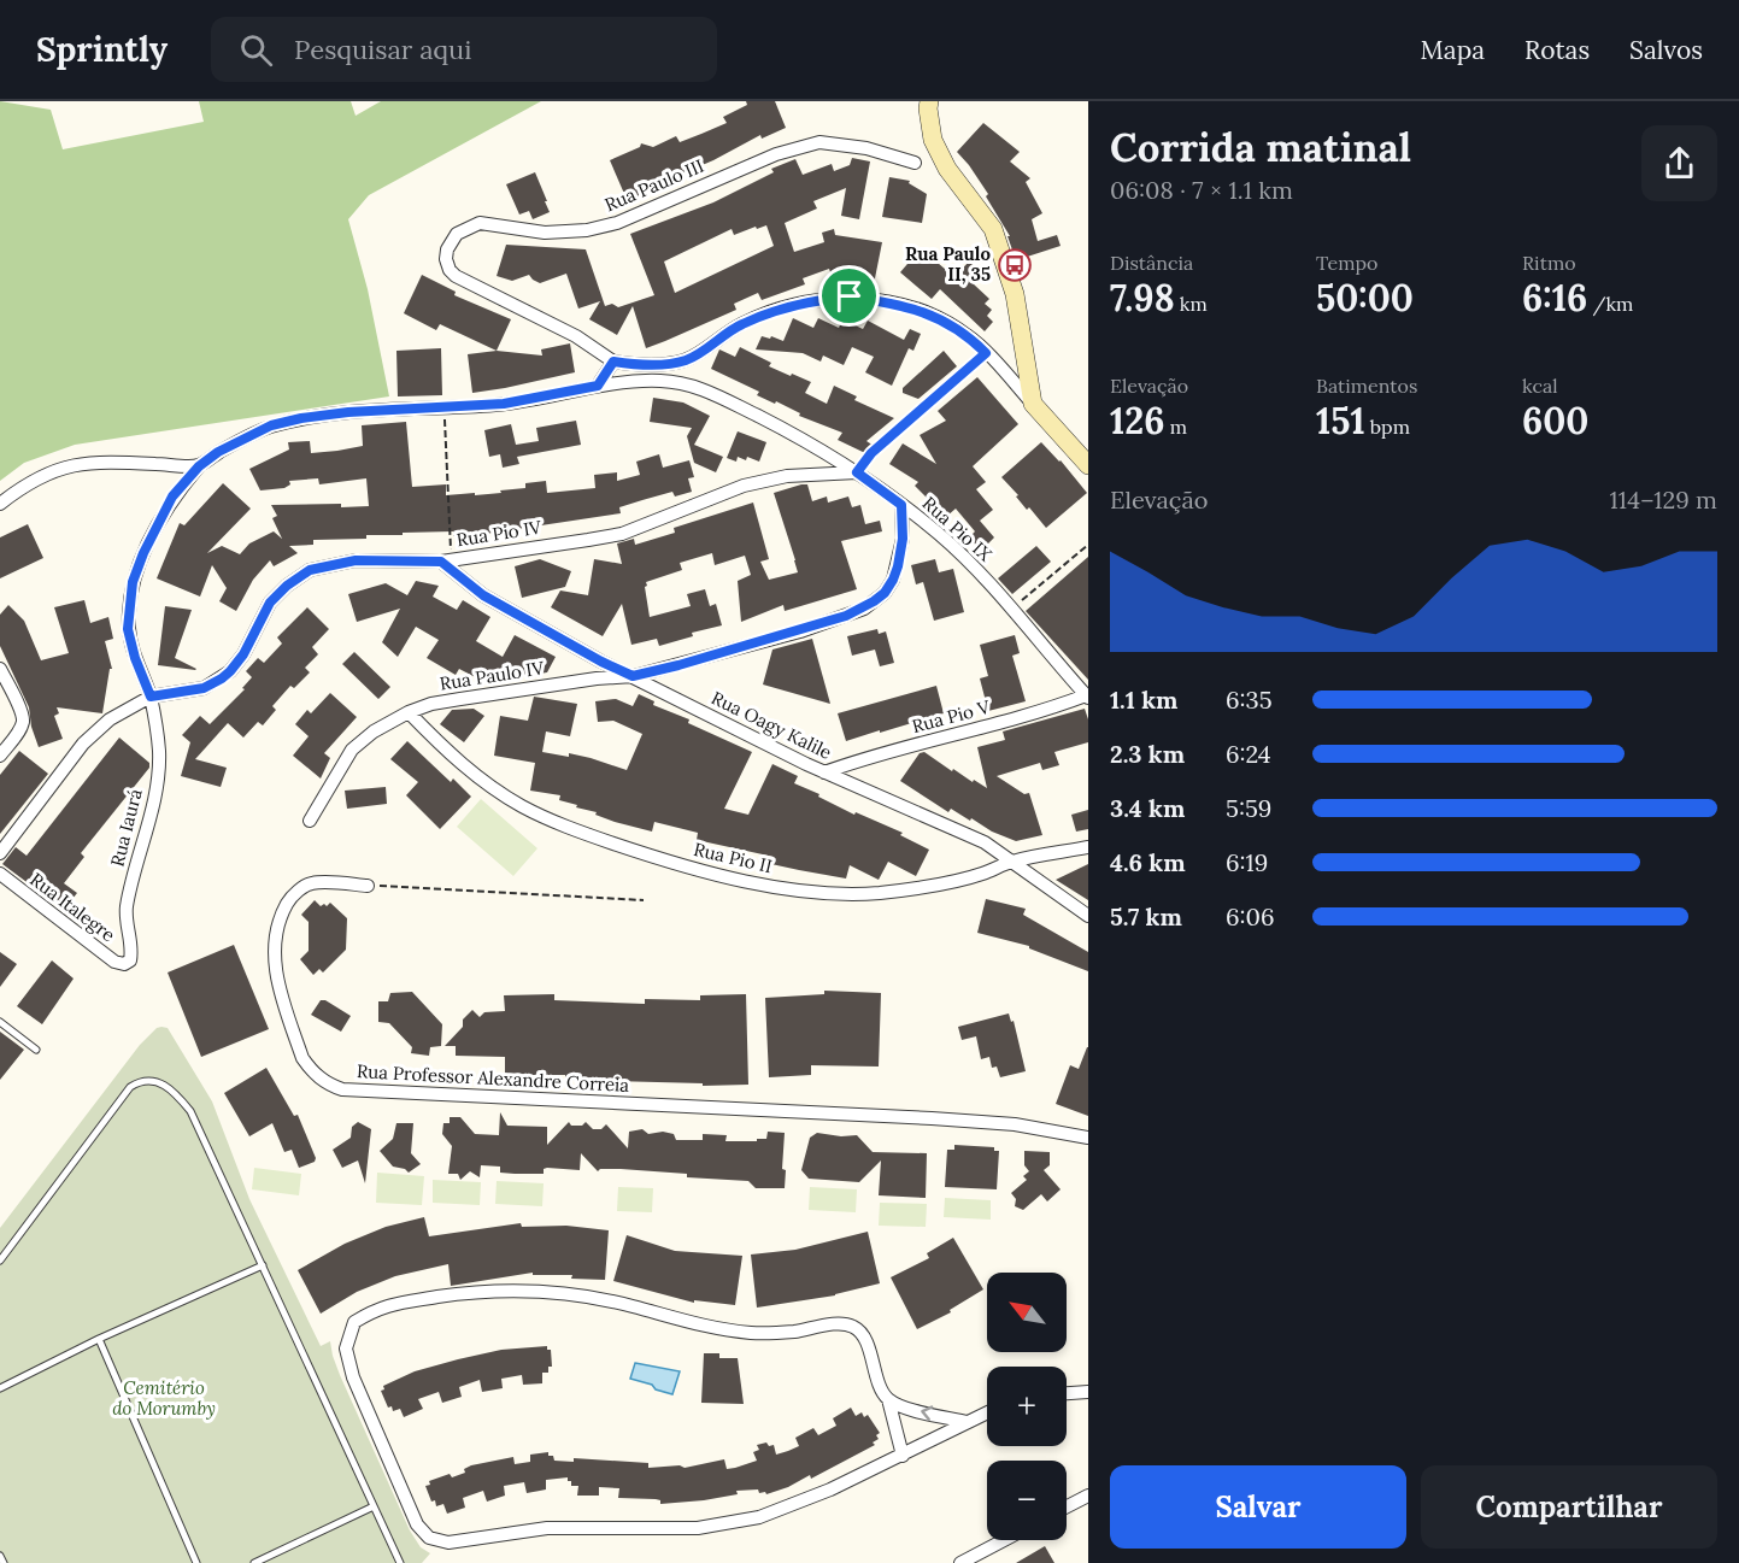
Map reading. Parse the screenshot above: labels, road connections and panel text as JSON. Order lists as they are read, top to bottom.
{
  "streets": {
    "street": [
      "Rua Paulo III",
      "Rua Pio IX",
      "Rua Pio IV",
      "Rua Paulo IV",
      "Rua Pio V",
      "Rua Oagy Kalile",
      "Rua Iaurá",
      "Rua Pio II",
      "Rua Italegre",
      "Rua Professor Alexandre Correia"
    ]
  },
  "crossings": [
    ["Rua Pio IX", "Rua Pio IV"],
    ["Rua Pio IX", "Rua Paulo IV"],
    ["Rua Pio IX", "Rua Pio V"],
    ["Rua Pio IX", "Rua Iaurá"],
    ["Rua Pio IV", "Rua Oagy Kalile"],
    ["Rua Pio IV", "Rua Iaurá"],
    ["Rua Paulo IV", "Rua Oagy Kalile"],
    ["Rua Paulo IV", "Rua Pio II"],
    ["Rua Pio V", "Rua Oagy Kalile"],
    ["Rua Oagy Kalile", "Rua Pio II"],
    ["Rua Iaurá", "Rua Italegre"]
  ],
  "parks": ["Cemitério do Morumby"],
  "places": {
    "bus stop": ["Rua Paulo II, 35"]
  },
  "north": "top left",
  "page": {
    "header": "Sprintly",
    "search": "Pesquisar aqui",
    "nav": ["Mapa", "Rotas", "Salvos"],
    "heading": ["Corrida matinal", "06:08 · 7 × 1.1 km"],
    "stats": [
      ["Distância", "7.98 km"],
      ["Tempo", "50:00"],
      ["Ritmo", "6:16 /km"],
      ["Elevação", "126 m"],
      ["Batimentos", "151 bpm"],
      ["kcal", "600"]
    ],
    "chart": ["Elevação", "114–129 m"],
    "list": [
      {
        "name": "1.1 km",
        "note": "6:35"
      },
      {
        "name": "2.3 km",
        "note": "6:24"
      },
      {
        "name": "3.4 km",
        "note": "5:59"
      },
      {
        "name": "4.6 km",
        "note": "6:19"
      },
      {
        "name": "5.7 km",
        "note": "6:06"
      }
    ],
    "map_buttons": ["+", "−"],
    "buttons": ["Salvar", "Compartilhar"]
  }
}
